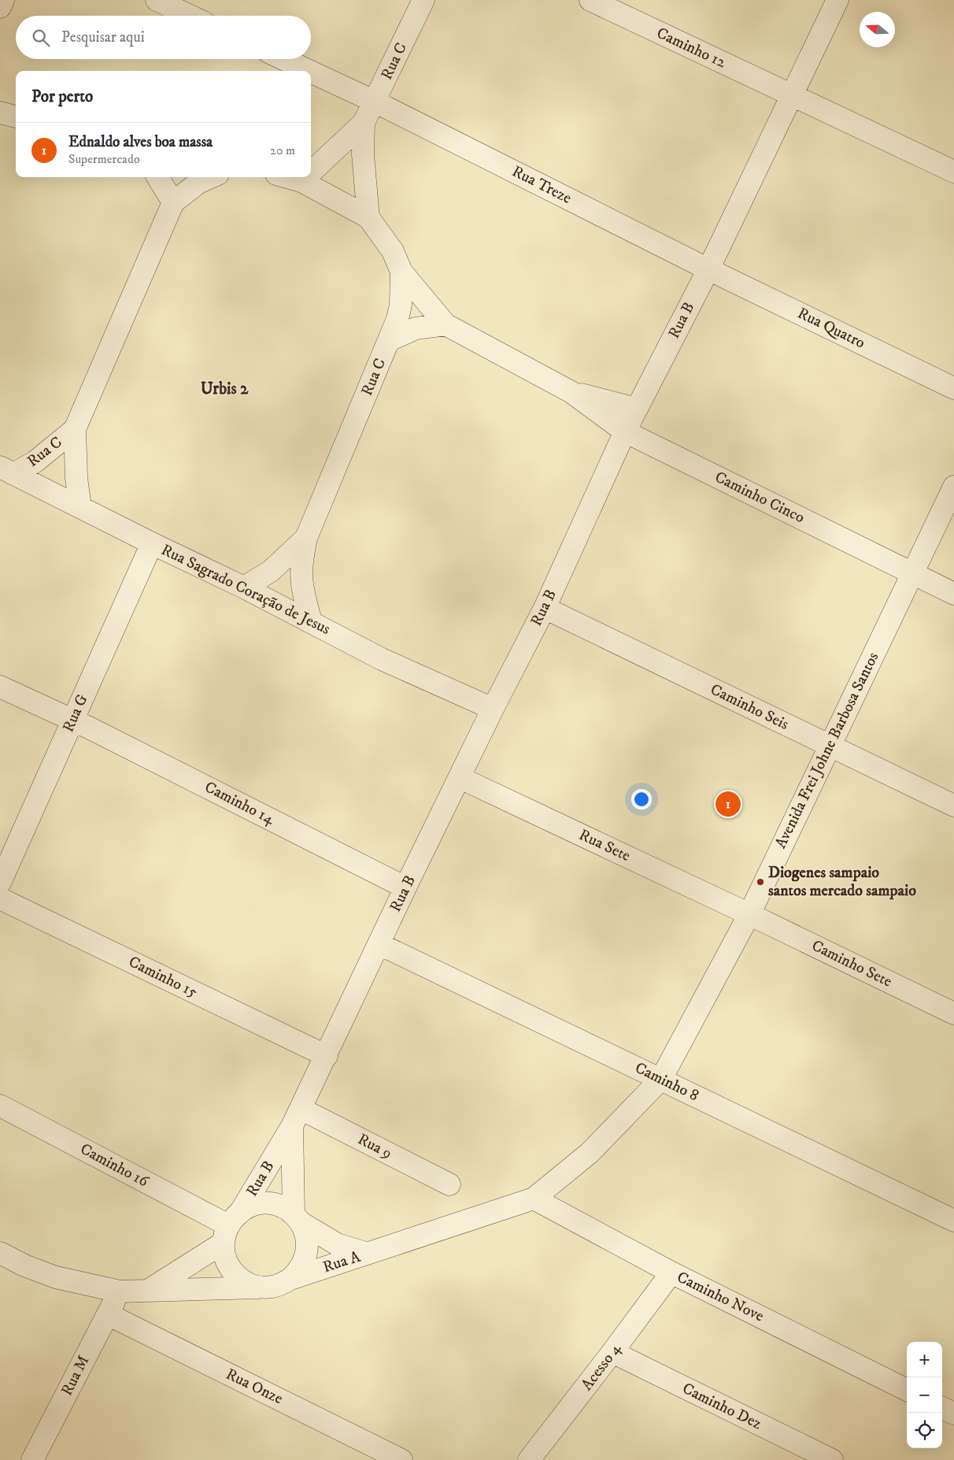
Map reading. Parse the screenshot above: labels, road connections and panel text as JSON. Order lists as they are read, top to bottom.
{
  "streets": {
    "street": [
      "Caminho 12",
      "Rua C",
      "Rua Treze",
      "Rua B",
      "Rua Quatro",
      "Caminho Cinco",
      "Rua Sagrado Coração de Jesus",
      "Caminho Seis",
      "Rua G",
      "Avenida Frei Johne Barbosa Santos",
      "Caminho 14",
      "Rua Sete",
      "Caminho Sete",
      "Caminho 15",
      "Caminho 8",
      "Rua 9",
      "Caminho 16",
      "Rua A",
      "Caminho Nove",
      "Acesso 4",
      "Rua M",
      "Rua Onze",
      "Caminho Dez"
    ]
  },
  "crossings": [
    ["Caminho 12", "Rua B"],
    ["Rua C", "Rua Treze"],
    ["Rua C", "Caminho Cinco"],
    ["Rua C", "Rua Sagrado Coração de Jesus"],
    ["Rua Treze", "Rua B"],
    ["Rua Treze", "Rua Quatro"],
    ["Rua B", "Rua Quatro"],
    ["Rua B", "Caminho Cinco"],
    ["Rua B", "Rua Sagrado Coração de Jesus"],
    ["Rua B", "Caminho Seis"],
    ["Rua B", "Caminho 14"],
    ["Rua B", "Rua Sete"],
    ["Rua B", "Caminho 15"],
    ["Rua B", "Caminho 8"],
    ["Rua B", "Rua 9"],
    ["Rua B", "Caminho 16"],
    ["Rua B", "Rua A"],
    ["Caminho Cinco", "Avenida Frei Johne Barbosa Santos"],
    ["Rua Sagrado Coração de Jesus", "Rua G"],
    ["Caminho Seis", "Avenida Frei Johne Barbosa Santos"],
    ["Rua G", "Caminho 14"],
    ["Avenida Frei Johne Barbosa Santos", "Rua Sete"],
    ["Avenida Frei Johne Barbosa Santos", "Caminho Sete"],
    ["Avenida Frei Johne Barbosa Santos", "Caminho 8"],
    ["Avenida Frei Johne Barbosa Santos", "Rua A"],
    ["Avenida Frei Johne Barbosa Santos", "Caminho Nove"],
    ["Rua Sete", "Caminho Sete"],
    ["Caminho 16", "Rua A"],
    ["Caminho Nove", "Acesso 4"],
    ["Acesso 4", "Caminho Dez"],
    ["Rua M", "Rua Onze"]
  ],
  "districts": ["Urbis 2"],
  "places": ["Diogenes sampaio santos mercado sampaio"],
  "north": "left",
  "page": {
    "search": "Pesquisar aqui",
    "heading": "Por perto",
    "list": [
      {
        "mark": "1",
        "name": "Ednaldo alves boa massa",
        "note": "Supermercado",
        "value": "20 m"
      }
    ],
    "pins": "1",
    "map_buttons": ["+", "−"]
  }
}
